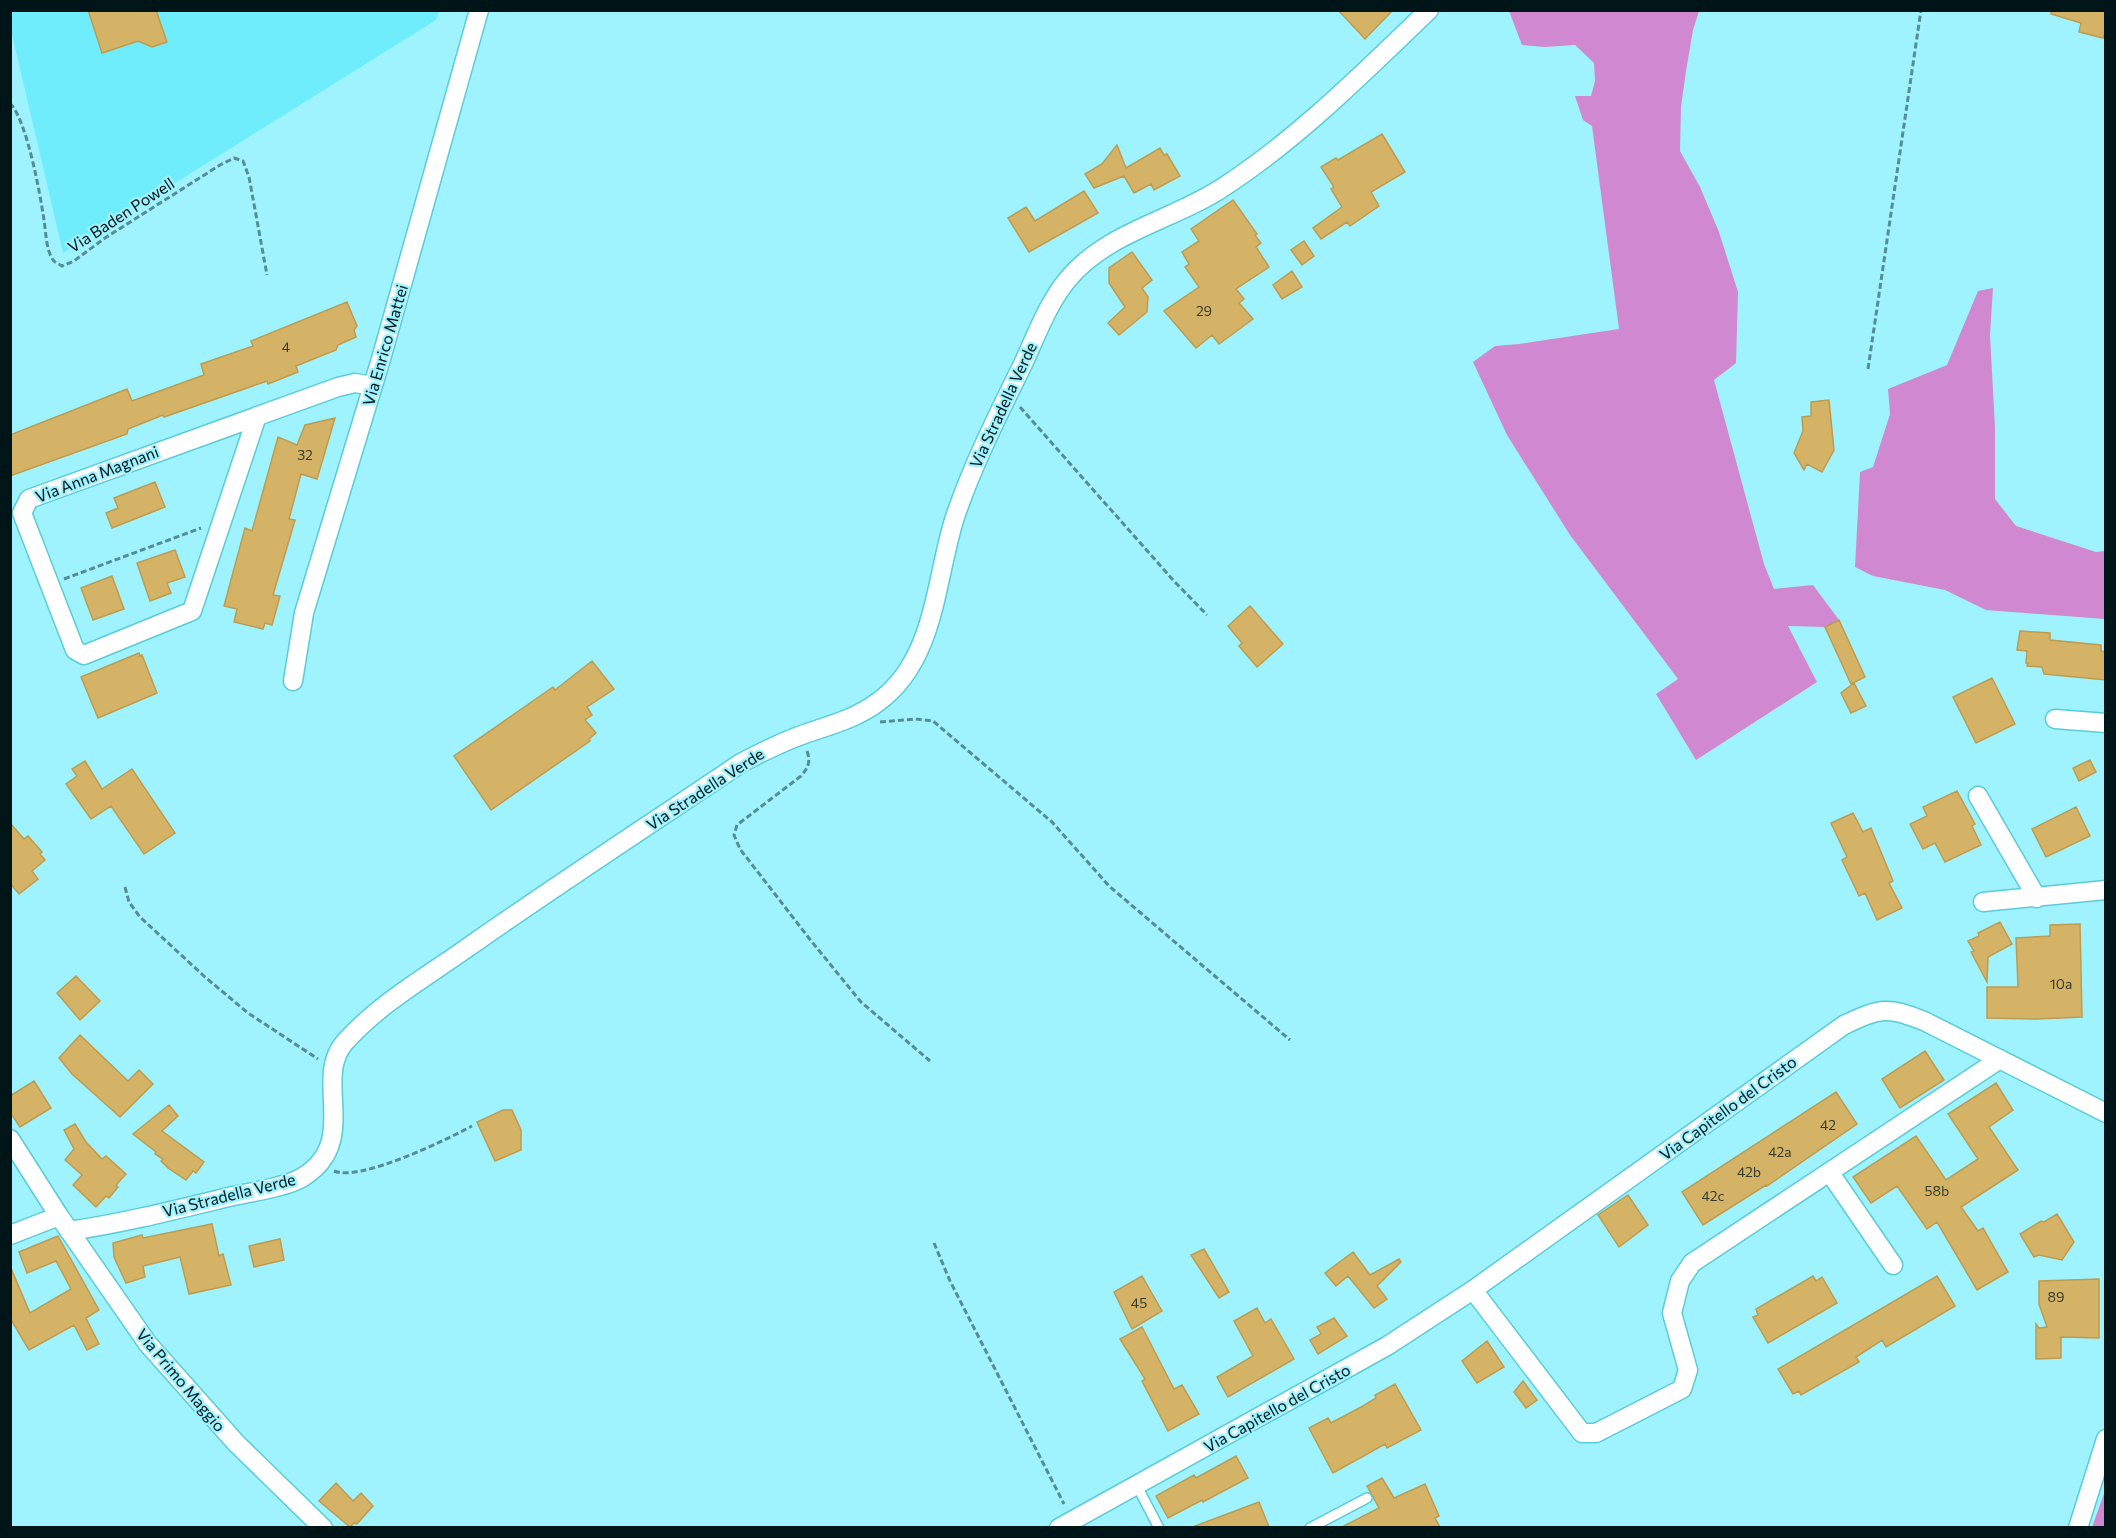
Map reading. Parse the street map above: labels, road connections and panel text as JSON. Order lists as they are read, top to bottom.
{
  "streets": {
    "street": [
      "Via Enrico Mattei",
      "Via Stradella Verde",
      "Via Anna Magnani",
      "Via Capitello del Cristo",
      "Via Primo Maggio"
    ],
    "path": ["Via Baden Powell"]
  },
  "crossings": [
    ["Via Enrico Mattei", "Via Anna Magnani"],
    ["Via Stradella Verde", "Via Primo Maggio"]
  ],
  "house_numbers": [
    "29",
    "4",
    "32",
    "10a",
    "42",
    "42a",
    "42b",
    "58b",
    "42c",
    "89",
    "45"
  ]
}
